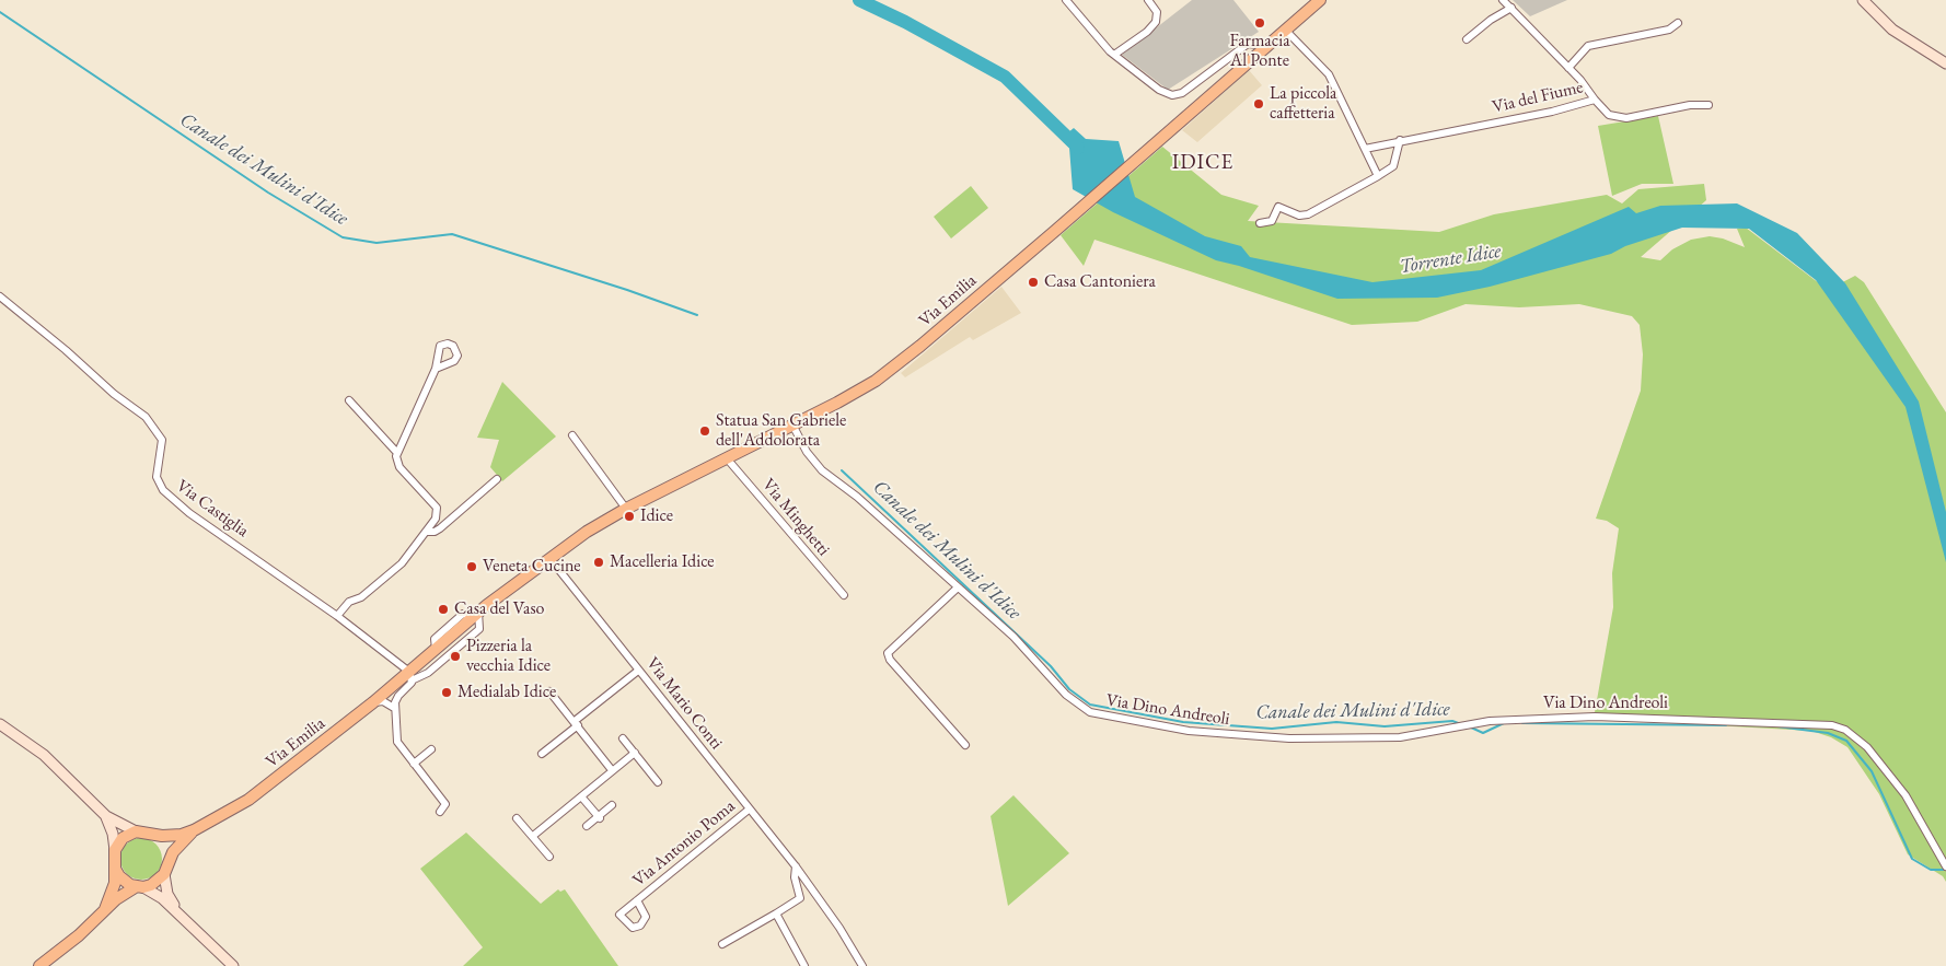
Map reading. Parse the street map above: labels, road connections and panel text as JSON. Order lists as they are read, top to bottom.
{
  "streets": {
    "main road": ["Via Emilia"],
    "street": [
      "Via del Fiume",
      "Via Castiglia",
      "Via Minghetti",
      "Via Mario Conti",
      "Via Dino Andreoli",
      "Via Antonio Poma"
    ]
  },
  "crossings": [
    ["Via Emilia", "Via Castiglia"],
    ["Via Emilia", "Via Minghetti"],
    ["Via Emilia", "Via Mario Conti"],
    ["Via Emilia", "Via Dino Andreoli"],
    ["Via Mario Conti", "Via Antonio Poma"]
  ],
  "districts": ["IDICE"],
  "water": ["Canale dei Mulini d'Idice", "Torrente Idice"],
  "places": [
    "Farmacia Al Ponte",
    "La piccola caffetteria",
    "Casa Cantoniera",
    "Statua San Gabriele dell'Addolorata",
    "Idice",
    "Macelleria Idice",
    "Veneta Cucine",
    "Casa del Vaso",
    "Pizzeria la vecchia Idice",
    "Medialab Idice"
  ]
}
